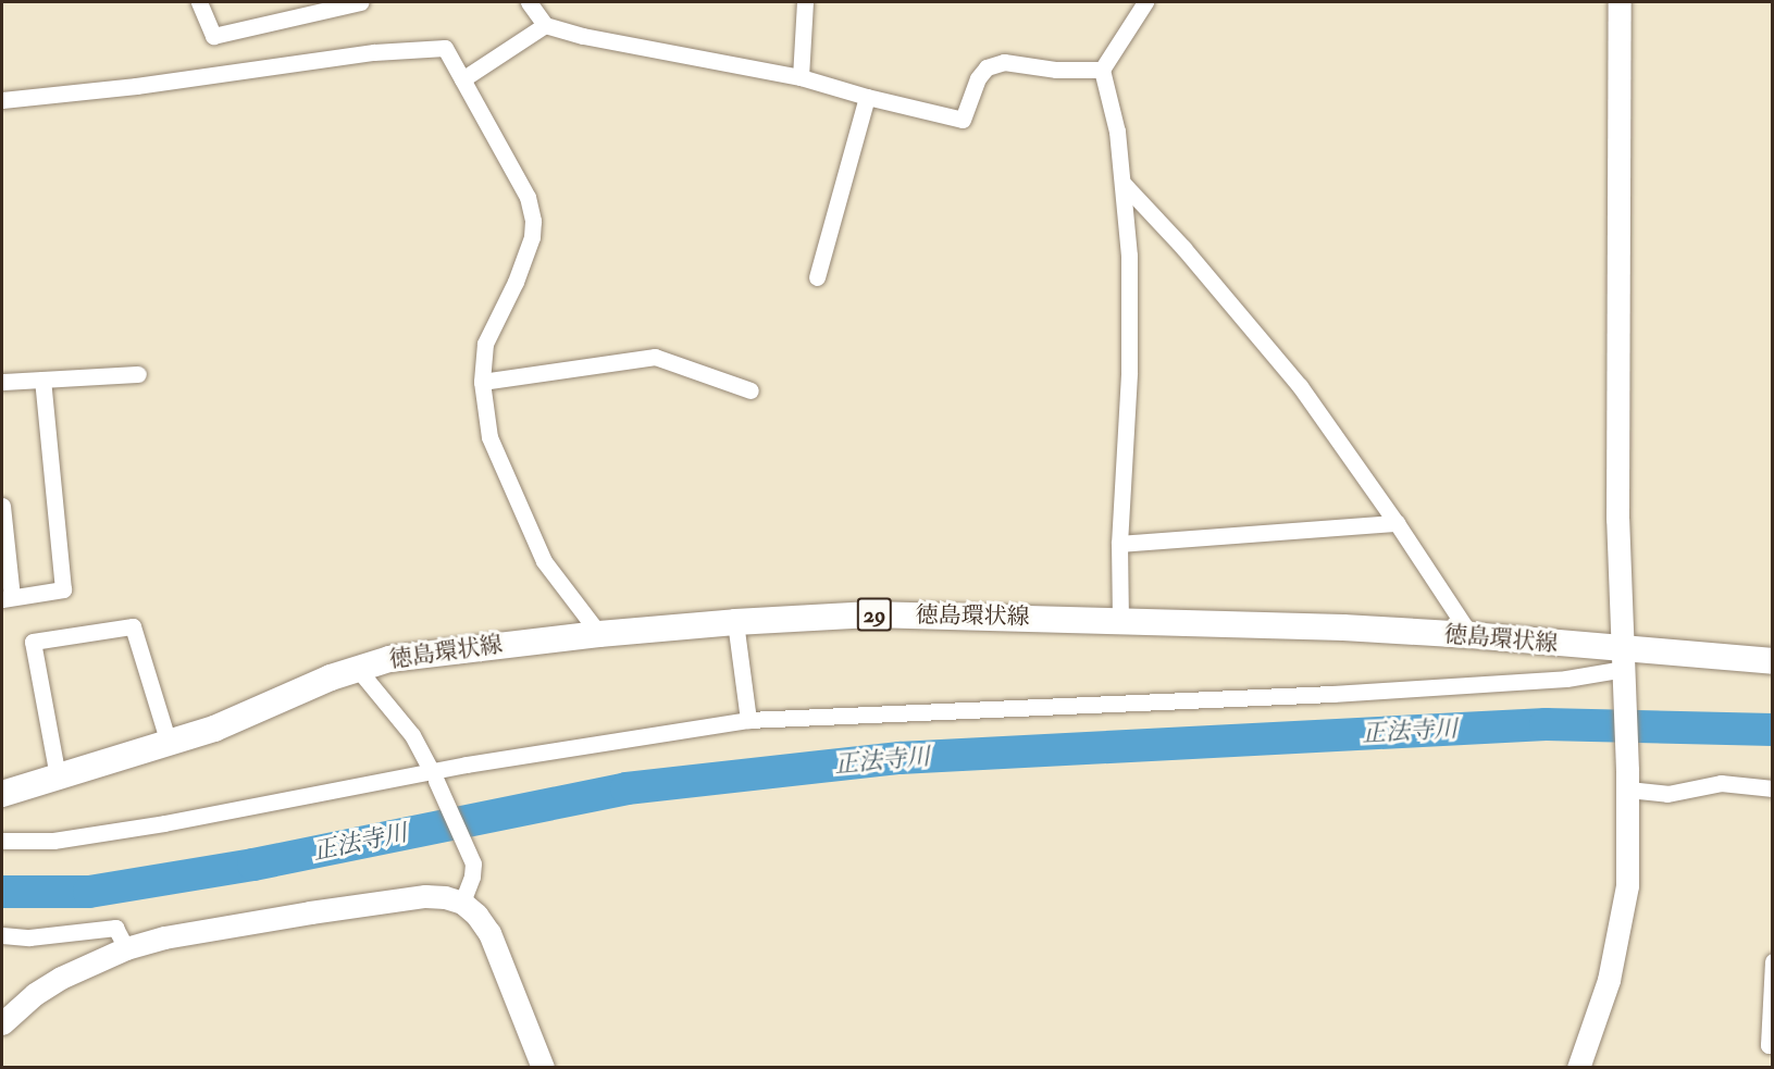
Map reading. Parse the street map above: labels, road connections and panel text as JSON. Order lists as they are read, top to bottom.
{
  "streets": {
    "main road": ["29", "徳島環状線"]
  },
  "water": ["正法寺川"]
}
